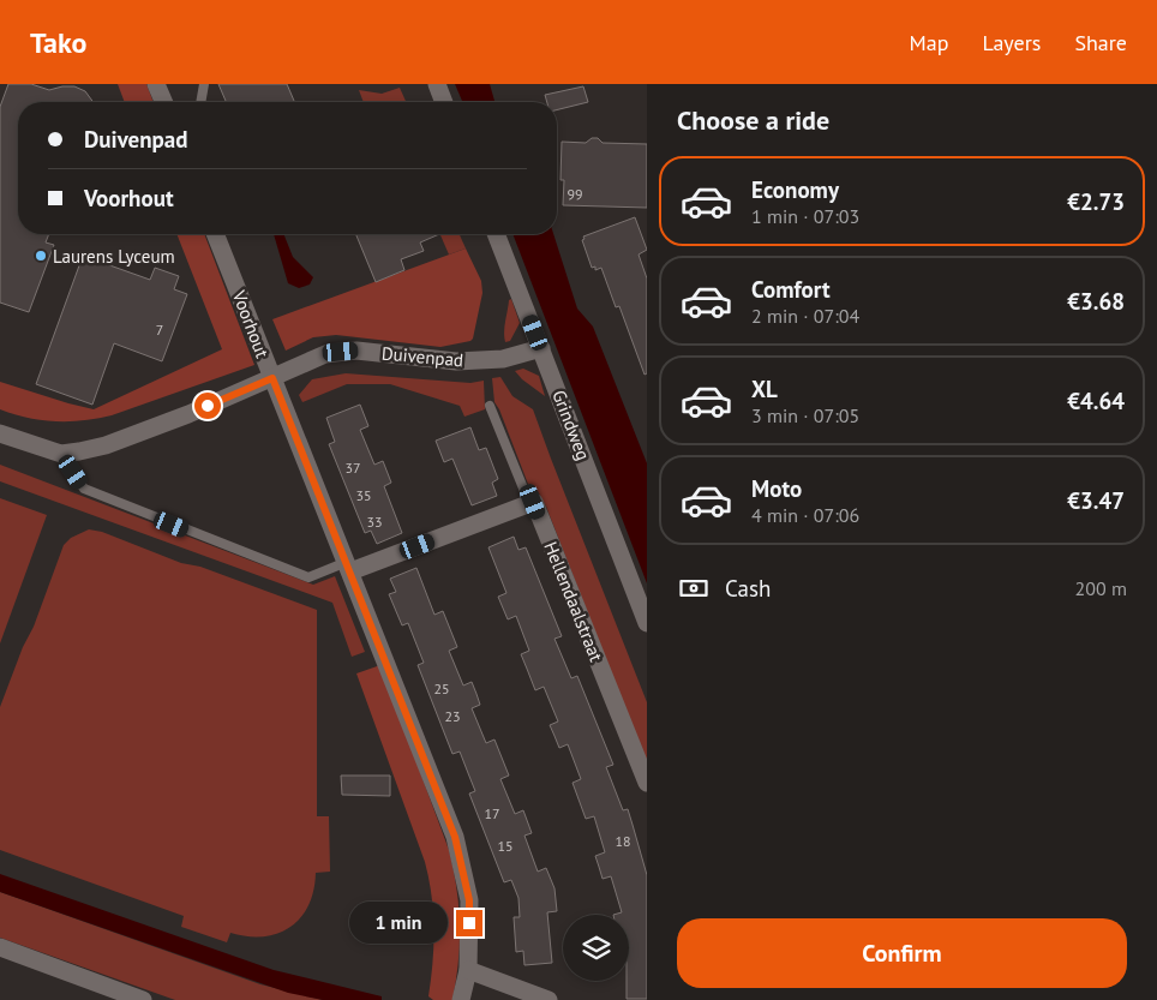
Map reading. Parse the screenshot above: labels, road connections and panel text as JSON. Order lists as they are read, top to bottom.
{
  "streets": {
    "street": [
      "Voorhout",
      "Duivenpad",
      "Grindweg",
      "Hellendaalstraat"
    ]
  },
  "crossings": [
    ["Voorhout", "Duivenpad"],
    ["Duivenpad", "Grindweg"]
  ],
  "places": ["Laurens Lyceum"],
  "house_numbers": [
    "99",
    "7",
    "37",
    "35",
    "33",
    "25",
    "23",
    "17",
    "18",
    "15"
  ],
  "page": {
    "header": "Tako",
    "nav": ["Map", "Layers", "Share"],
    "heading": "Choose a ride",
    "banner": ["Duivenpad", "Voorhout"],
    "list": [
      {
        "name": "Economy",
        "note": "1 min · 07:03",
        "value": "€2.73"
      },
      {
        "name": "Comfort",
        "note": "2 min · 07:04",
        "value": "€3.68"
      },
      {
        "name": "XL",
        "note": "3 min · 07:05",
        "value": "€4.64"
      },
      {
        "name": "Moto",
        "note": "4 min · 07:06",
        "value": "€3.47"
      }
    ],
    "pay": ["Cash", "200 m"],
    "bubble": "1 min",
    "buttons": "Confirm"
  }
}
